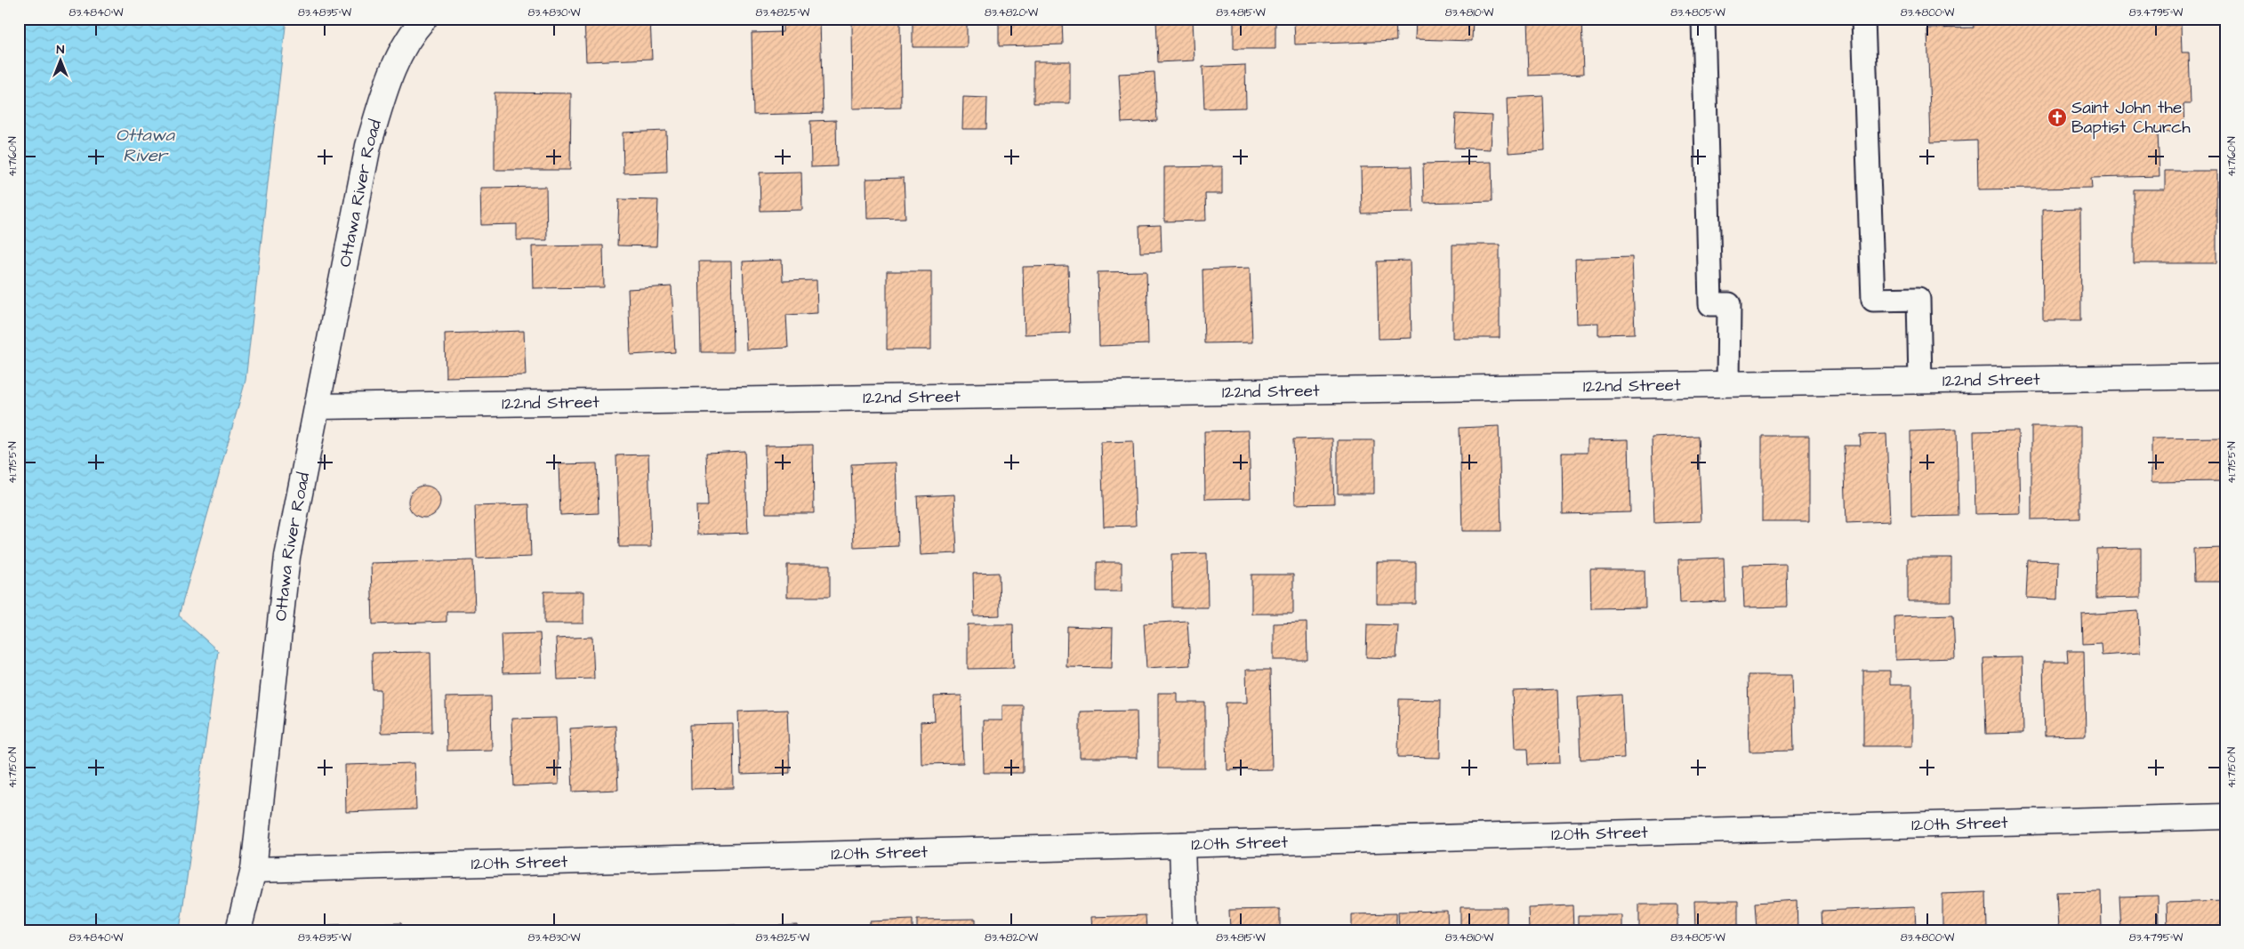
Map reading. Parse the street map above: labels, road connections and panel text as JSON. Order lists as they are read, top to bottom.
{
  "streets": {
    "street": ["Ottawa River Road", "122nd Street", "120th Street"]
  },
  "crossings": [
    ["Ottawa River Road", "122nd Street"],
    ["Ottawa River Road", "120th Street"]
  ],
  "water": ["Ottawa River"],
  "places": {
    "church": ["Saint John the Baptist Church"]
  },
  "north": "top",
  "coordinates": [
    "83.4840°W",
    "83.4835°W",
    "83.4830°W",
    "83.4825°W",
    "83.4820°W",
    "83.4815°W",
    "83.4810°W",
    "83.4805°W",
    "83.4800°W",
    "83.4795°W",
    "41.7160°N",
    "41.7155°N",
    "41.7150°N"
  ]
}
